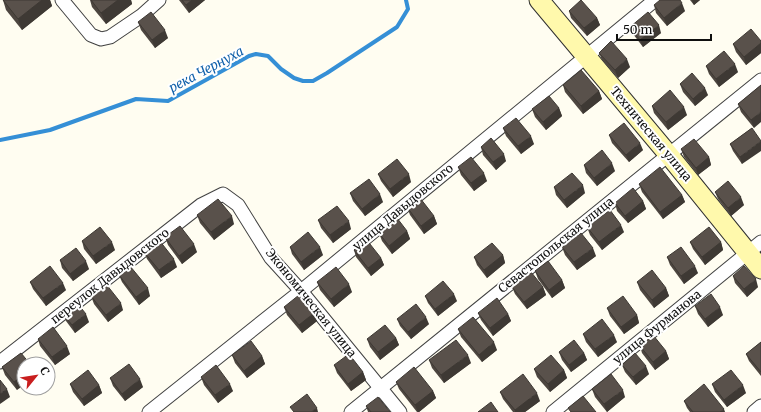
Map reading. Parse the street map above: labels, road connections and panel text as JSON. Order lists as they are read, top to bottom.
{
  "streets": {
    "street": [
      "Техническая улица",
      "улица Давыдовского",
      "Севастопольская улица",
      "переулок Давыдовского",
      "Экономическая улица",
      "улица Фурманова"
    ]
  },
  "crossings": [
    ["Техническая улица", "улица Давыдовского"],
    ["Техническая улица", "Севастопольская улица"],
    ["Техническая улица", "улица Фурманова"],
    ["улица Давыдовского", "Экономическая улица"],
    ["Севастопольская улица", "Экономическая улица"],
    ["переулок Давыдовского", "Экономическая улица"]
  ],
  "water": ["река Чернуха"],
  "scale_bar": "50 m",
  "north": "top right"
}
